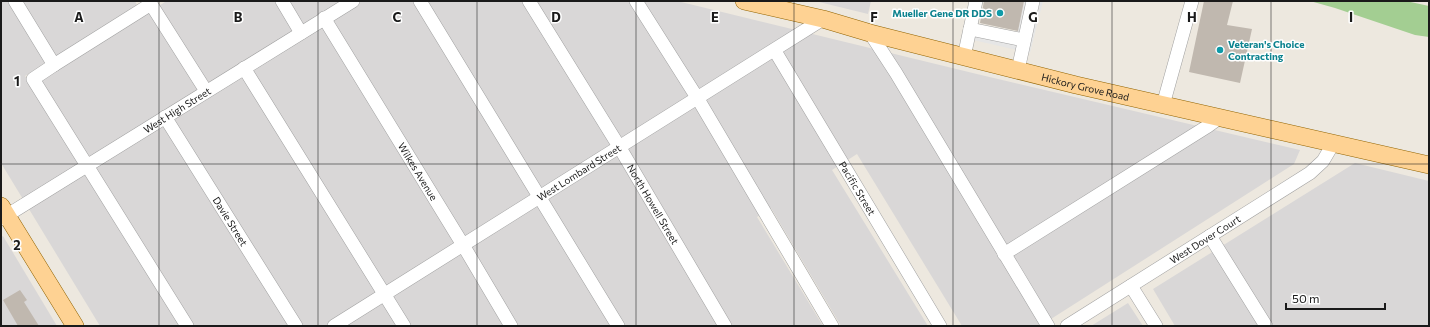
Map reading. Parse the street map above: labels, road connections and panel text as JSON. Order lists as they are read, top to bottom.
{
  "streets": {
    "main road": ["Hickory Grove Road"],
    "street": [
      "West High Street",
      "Wilkes Avenue",
      "West Lombard Street",
      "Pacific Street",
      "North Howell Street",
      "Davie Street",
      "West Dover Court"
    ]
  },
  "crossings": [
    ["Hickory Grove Road", "West Lombard Street"],
    ["Hickory Grove Road", "West Dover Court"],
    ["West High Street", "Wilkes Avenue"],
    ["West High Street", "Davie Street"],
    ["Wilkes Avenue", "West Lombard Street"],
    ["West Lombard Street", "Pacific Street"],
    ["West Lombard Street", "North Howell Street"]
  ],
  "places": ["Mueller Gene DR DDS", "Veteran's Choice Contracting"],
  "scale_bar": "50 m",
  "grid": {
    "columns": [
      "A",
      "B",
      "C",
      "D",
      "E",
      "F",
      "G",
      "H",
      "I"
    ],
    "rows": ["1", "2"]
  }
}
